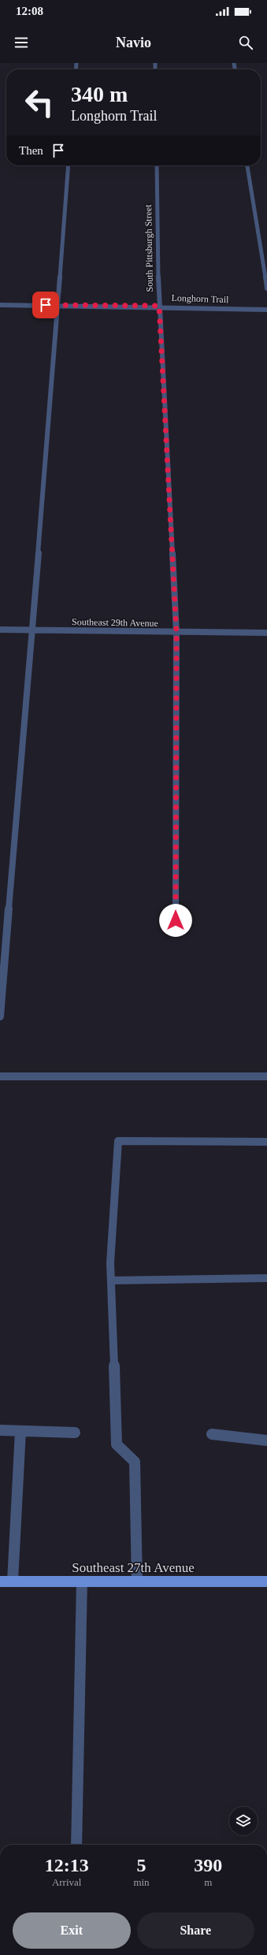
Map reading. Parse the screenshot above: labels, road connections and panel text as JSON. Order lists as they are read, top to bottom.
{
  "streets": {
    "main road": ["Southeast 27th Avenue"],
    "street": ["South Pittsburgh Street", "Longhorn Trail", "Southeast 29th Avenue"]
  },
  "crossings": [
    ["South Pittsburgh Street", "Longhorn Trail"],
    ["South Pittsburgh Street", "Southeast 29th Avenue"]
  ],
  "page": {
    "status": "12:08",
    "header": "Navio",
    "turn": ["340 m", "Longhorn Trail"],
    "then": "Then",
    "eta": [
      "12:13",
      "Arrival",
      "5",
      "min",
      "390",
      "m"
    ],
    "buttons": ["Exit", "Share"]
  }
}
